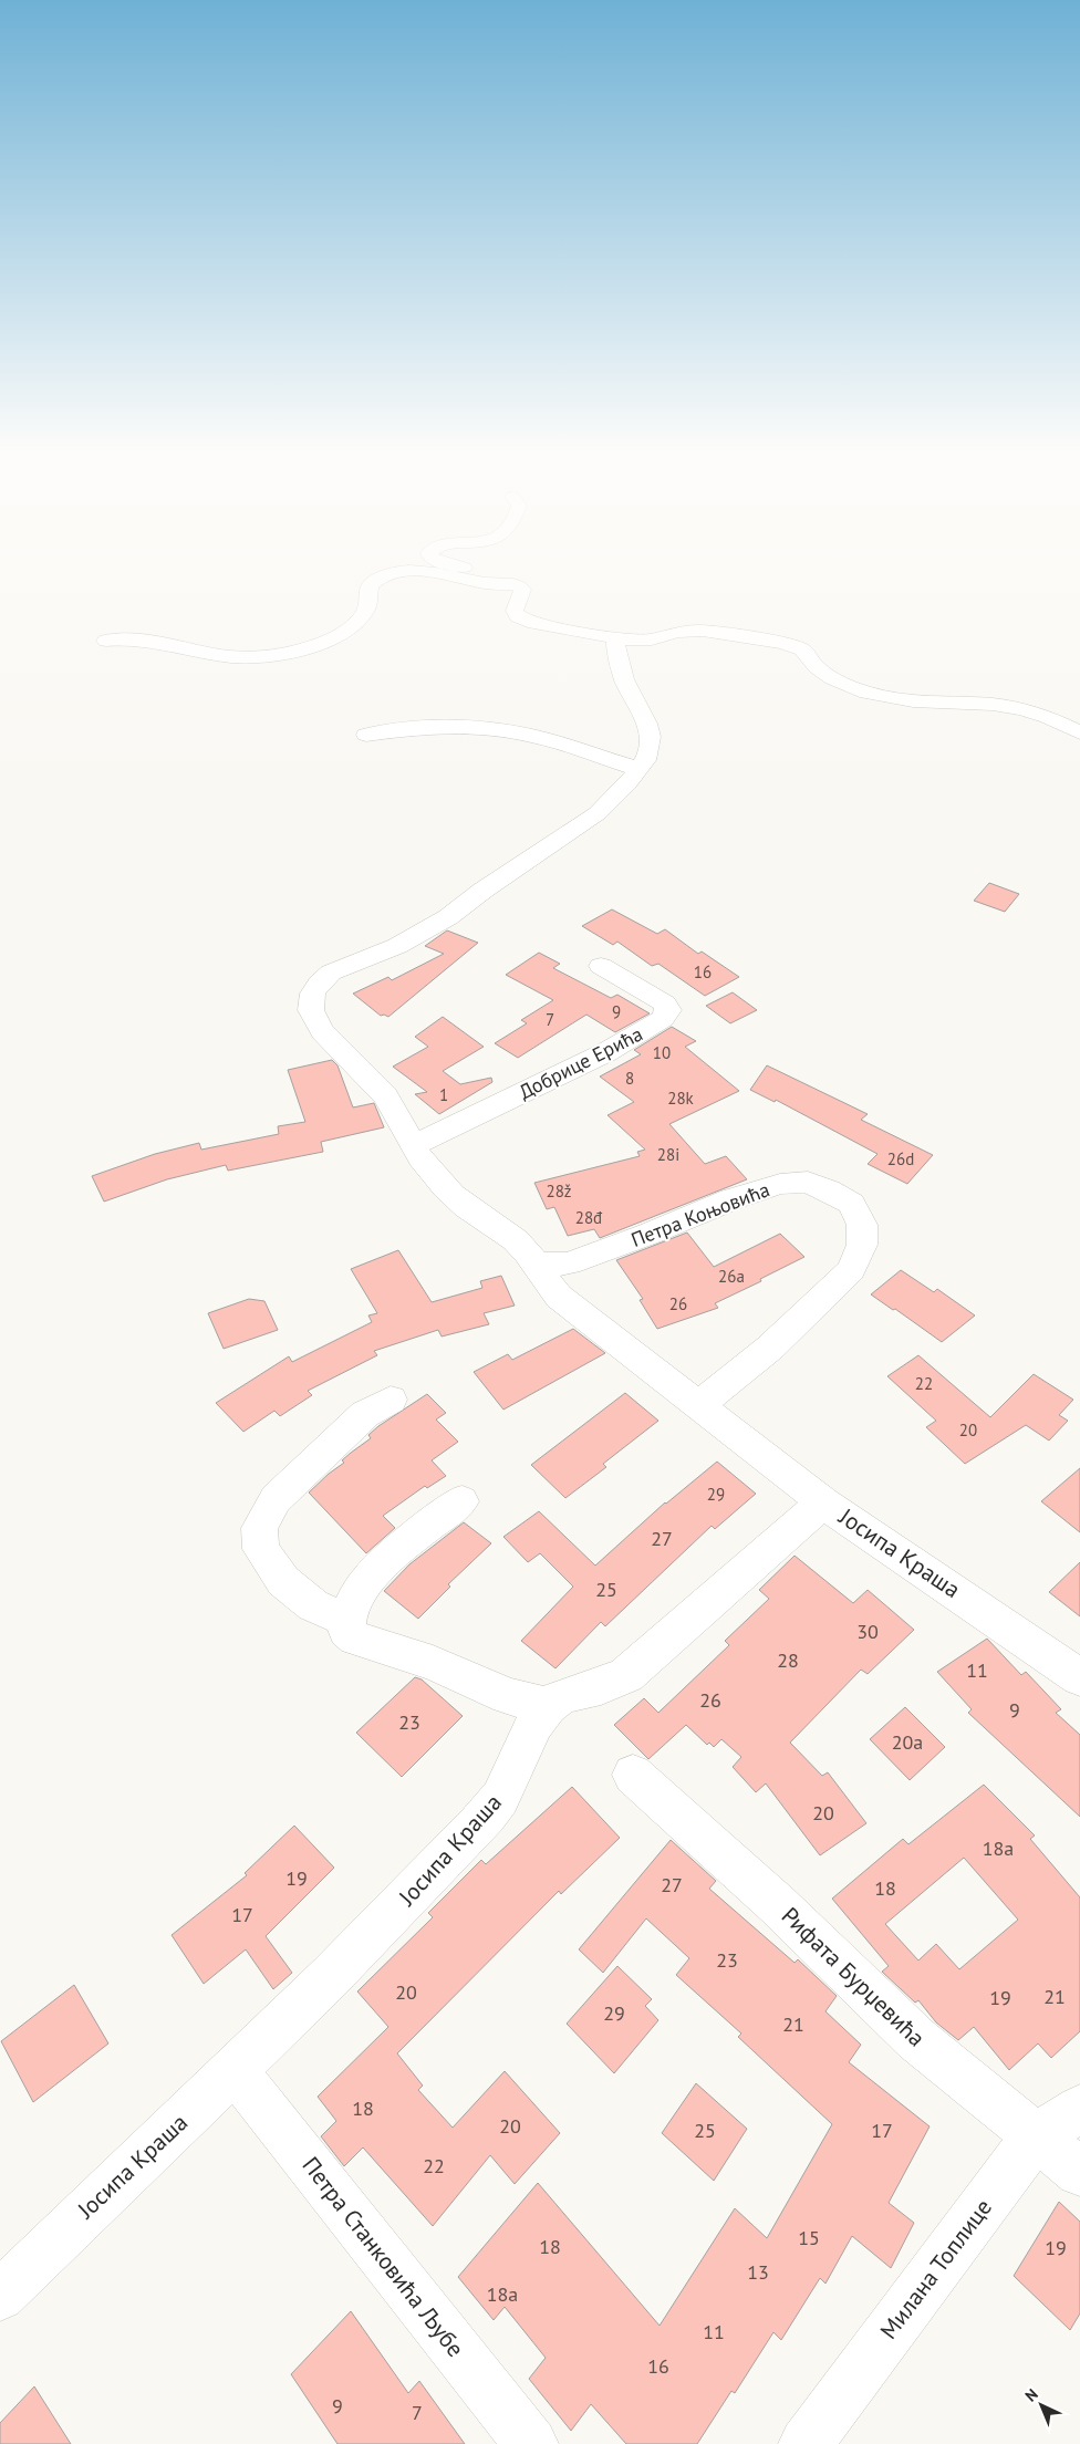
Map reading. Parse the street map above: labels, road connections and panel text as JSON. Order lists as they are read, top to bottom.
{
  "streets": {
    "street": [
      "Добрице Ерића",
      "Петра Коњовића",
      "Јосипа Краша",
      "Рифата Бурџевића",
      "Петра Станковића Љубе",
      "Милана Топлице"
    ]
  },
  "crossings": [
    ["Јосипа Краша", "Петра Станковића Љубе"],
    ["Рифата Бурџевића", "Милана Топлице"]
  ],
  "house_numbers": [
    "16",
    "9",
    "7",
    "10",
    "8",
    "1",
    "28k",
    "28i",
    "26d",
    "28ž",
    "28đ",
    "26a",
    "26",
    "22",
    "20",
    "29",
    "27",
    "25",
    "30",
    "28",
    "11",
    "26",
    "9",
    "23",
    "20a",
    "20",
    "18a",
    "19",
    "27",
    "18",
    "17",
    "23",
    "20",
    "21",
    "19",
    "29",
    "21",
    "18",
    "20",
    "25",
    "17",
    "22",
    "15",
    "18",
    "19",
    "13",
    "18a",
    "11",
    "16",
    "9",
    "7"
  ],
  "north": "top left"
}
